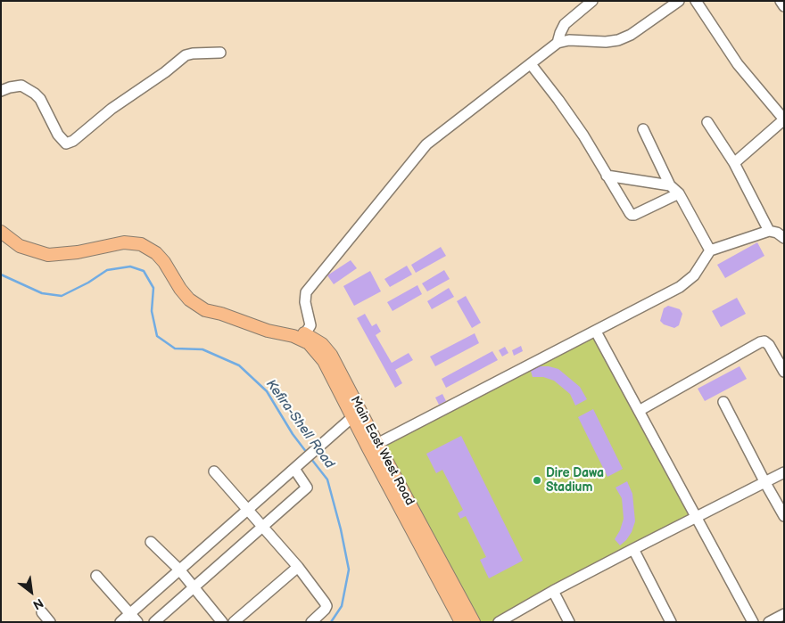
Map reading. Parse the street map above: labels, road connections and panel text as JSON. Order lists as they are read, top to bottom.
{
  "streets": {
    "main road": ["Main East West Road"]
  },
  "water": ["Kefira-Shell Road"],
  "places": ["Dire Dawa Stadium"],
  "north": "bottom right"
}
